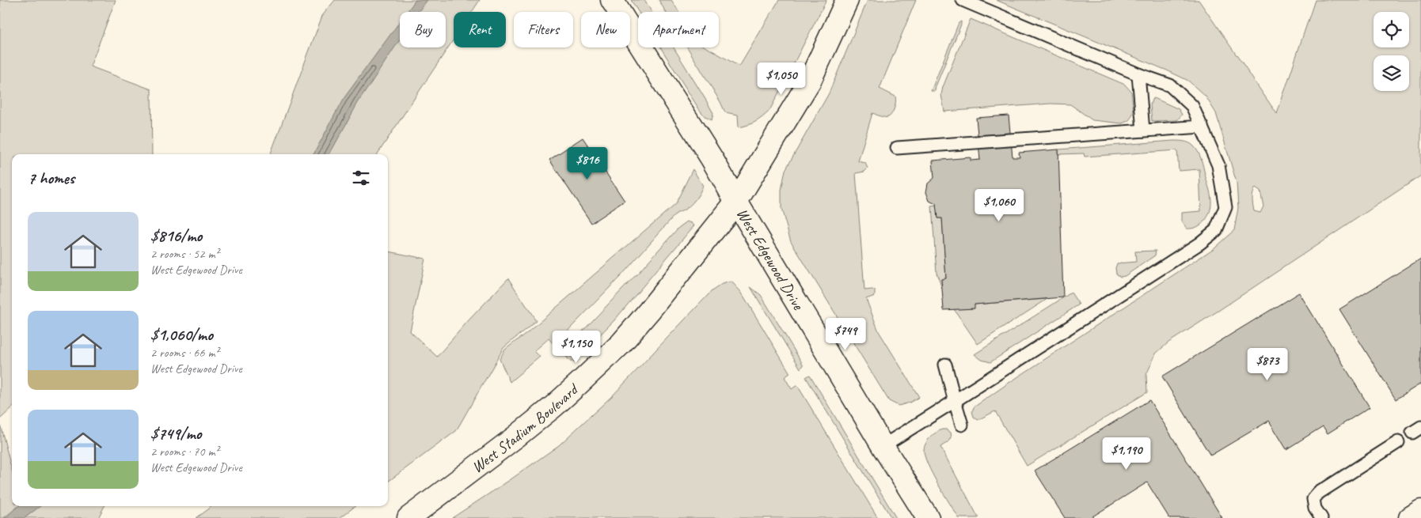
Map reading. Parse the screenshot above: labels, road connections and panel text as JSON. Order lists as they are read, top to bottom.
{
  "streets": {
    "main road": ["West Edgewood Drive", "West Stadium Boulevard"]
  },
  "crossings": [
    ["West Edgewood Drive", "West Stadium Boulevard"]
  ],
  "page": {
    "chip": [
      "Buy",
      "Rent",
      "Filters",
      "New",
      "Apartment"
    ],
    "price": [
      "$1,050",
      "$816",
      "$1,060",
      "$749",
      "$1,150",
      "$873",
      "$1,190"
    ],
    "heading": "7 homes",
    "list": [
      {
        "name": "$816/mo",
        "note": "2 rooms · 52 m² · West Edgewood Drive"
      },
      {
        "name": "$1,060/mo",
        "note": "2 rooms · 66 m² · West Edgewood Drive"
      },
      {
        "name": "$749/mo",
        "note": "2 rooms · 70 m² · West Edgewood Drive"
      }
    ]
  }
}
